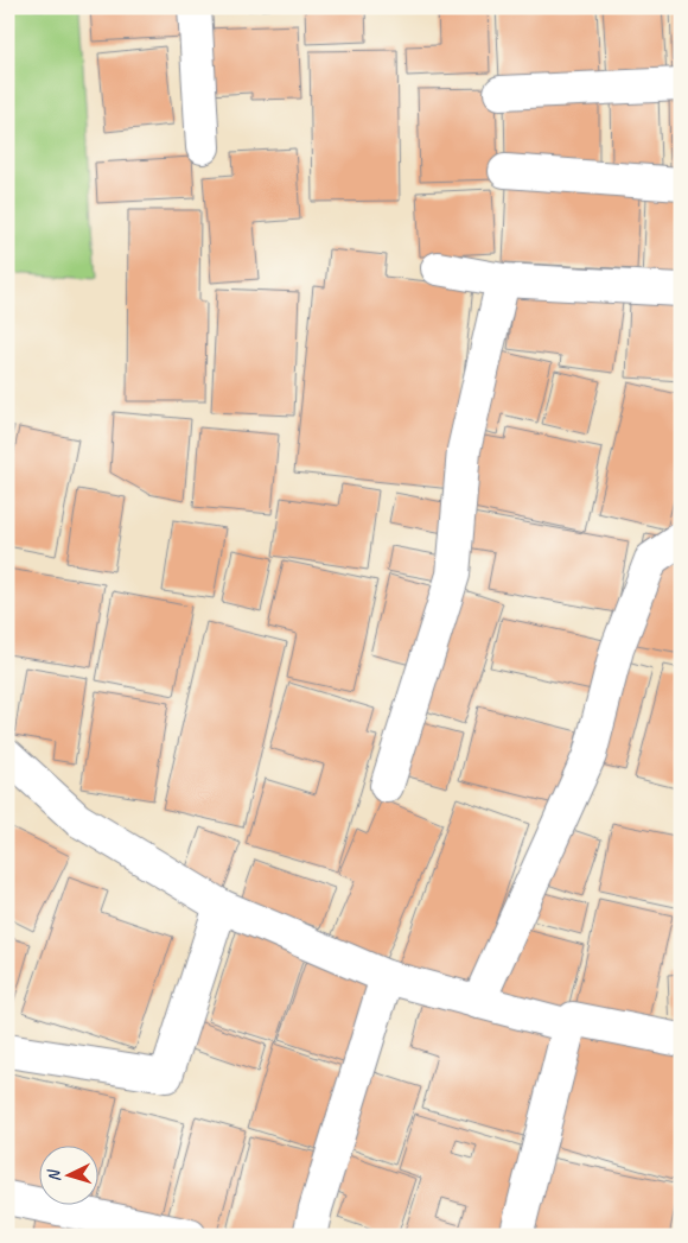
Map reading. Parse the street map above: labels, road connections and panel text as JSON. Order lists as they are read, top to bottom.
{
  "north": "left"
}
